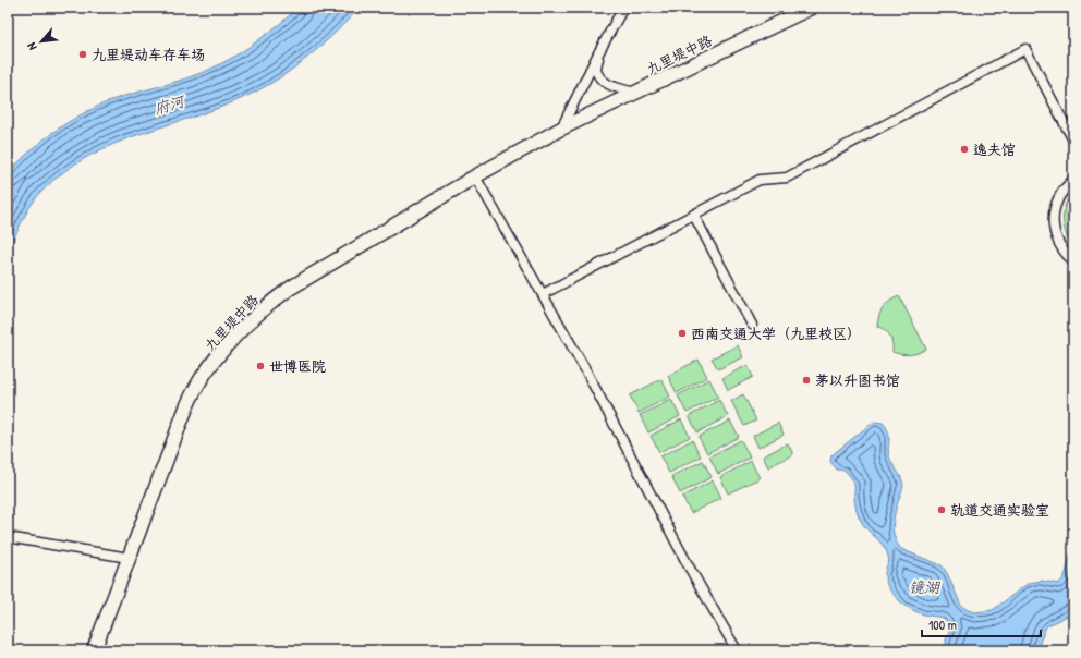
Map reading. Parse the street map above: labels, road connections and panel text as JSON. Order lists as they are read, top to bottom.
{
  "streets": {
    "street": ["九里堤中路"]
  },
  "water": ["府河", "镜湖"],
  "places": [
    "九里堤动车存车场",
    "逸夫馆",
    "西南交通大学（九里校区）",
    "世博医院",
    "茅以升图书馆",
    "轨道交通实验室"
  ],
  "scale_bar": "100 m",
  "north": "bottom left"
}
